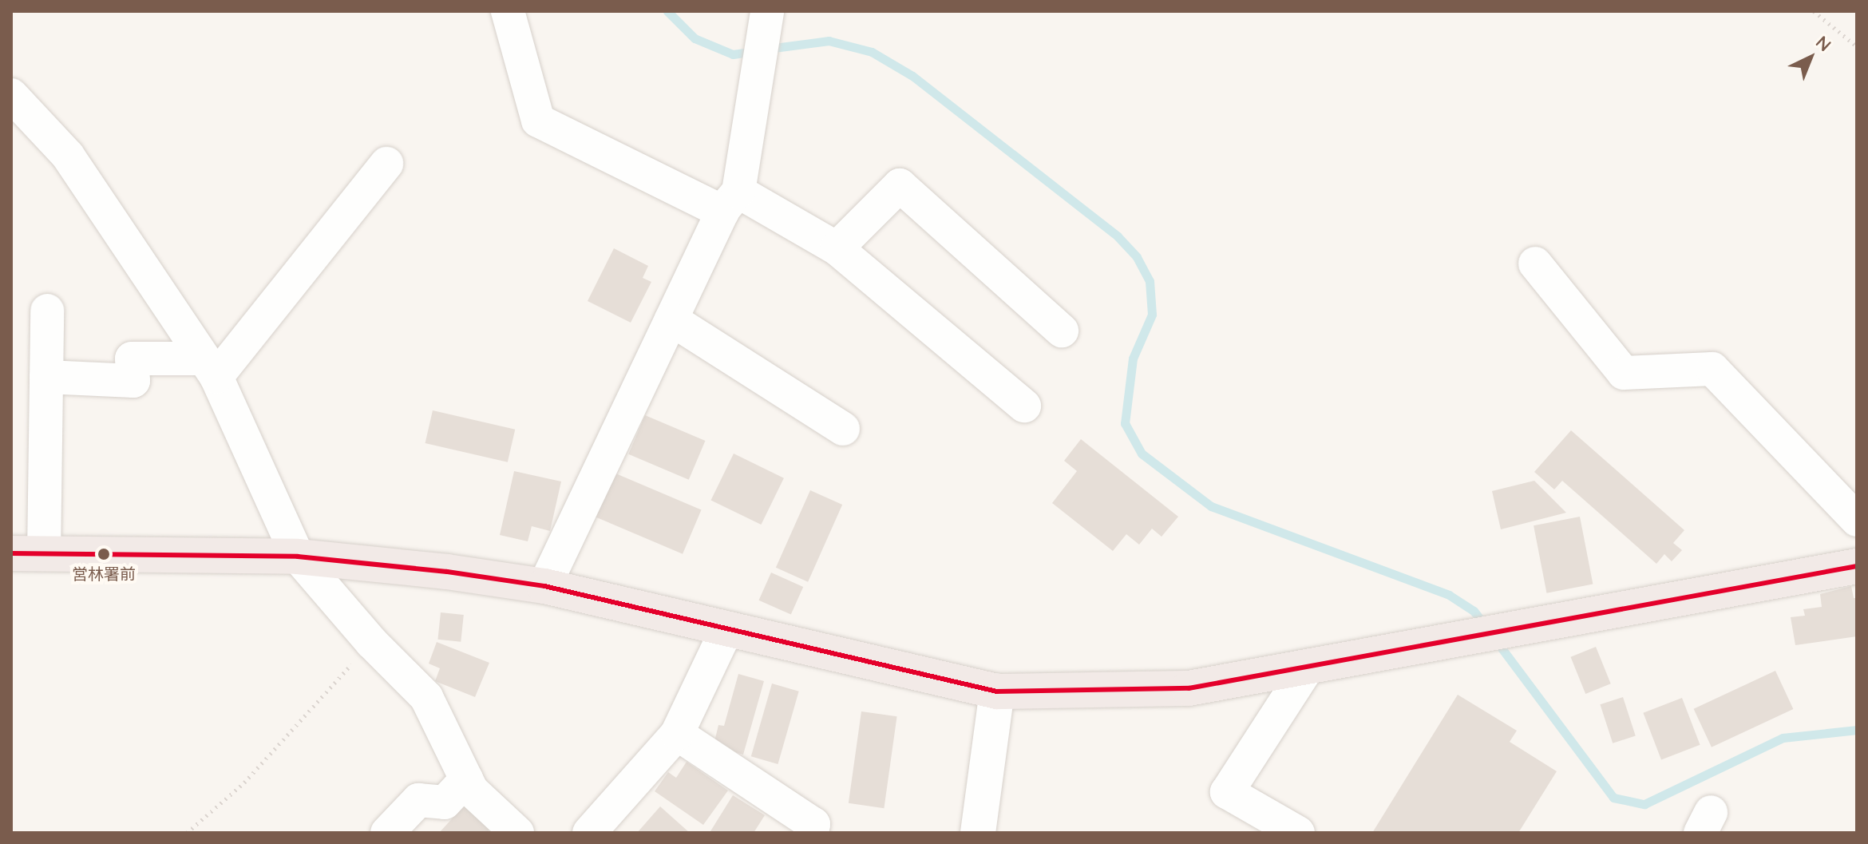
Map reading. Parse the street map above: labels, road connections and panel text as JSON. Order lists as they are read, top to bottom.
{
  "places": ["営林署前"],
  "north": "top right"
}
